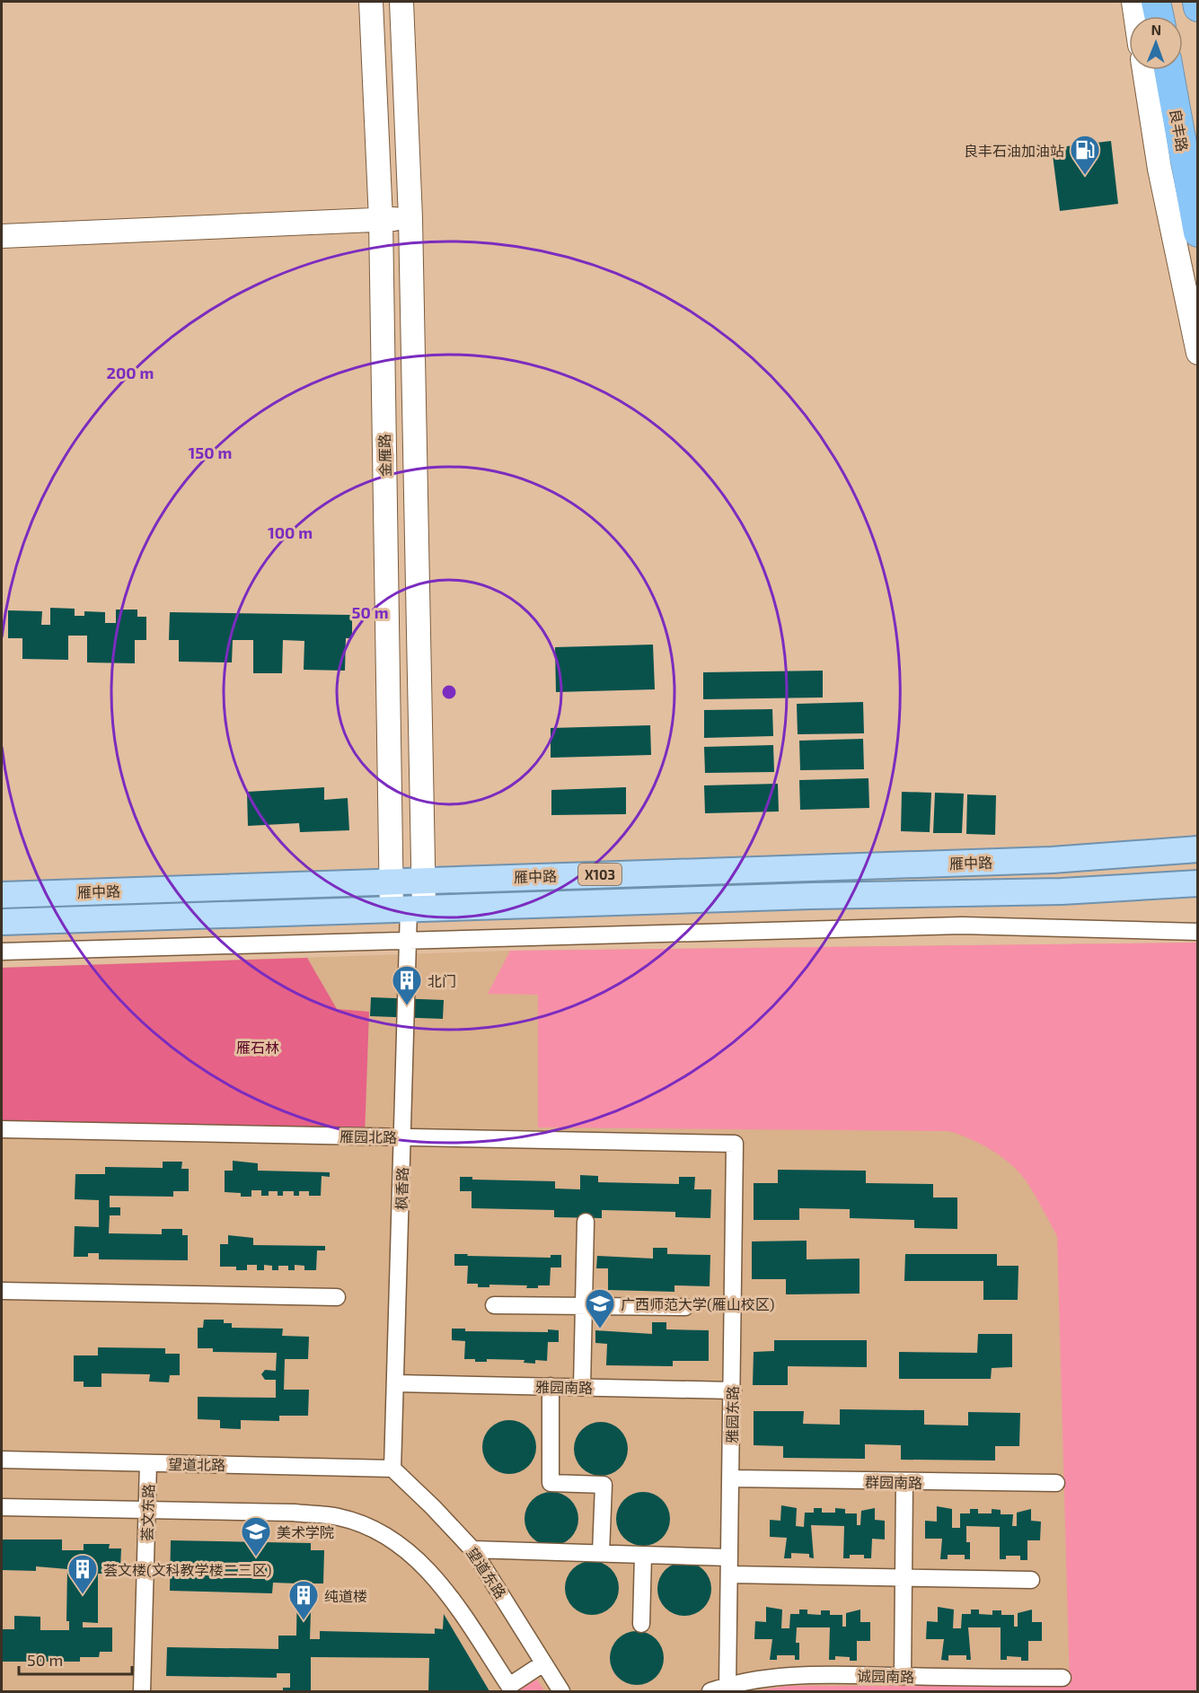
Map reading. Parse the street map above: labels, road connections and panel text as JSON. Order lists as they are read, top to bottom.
{
  "streets": {
    "highway": ["良丰路"],
    "main road": ["雁中路", "X103"],
    "street": [
      "金雁路",
      "雁园北路",
      "枫香路",
      "雅园南路",
      "雅园东路",
      "望道北路",
      "群园南路",
      "荟文东路",
      "望道东路",
      "诚园南路"
    ]
  },
  "crossings": [
    ["金雁路", "雁中路"],
    ["金雁路", "枫香路"],
    ["雁中路", "枫香路"],
    ["雁园北路", "枫香路"],
    ["雁园北路", "雅园东路"],
    ["枫香路", "雅园南路"],
    ["枫香路", "望道北路"],
    ["枫香路", "望道东路"],
    ["雅园南路", "雅园东路"],
    ["雅园东路", "群园南路"],
    ["雅园东路", "诚园南路"],
    ["望道北路", "荟文东路"],
    ["望道北路", "望道东路"]
  ],
  "parks": ["雁石林"],
  "places": {
    "fuel station": ["良丰石油加油站"],
    "building": ["北门", "荟文楼(文科教学楼二三区)", "纯道楼"],
    "school or university": ["广西师范大学(雁山校区)", "美术学院"]
  },
  "scale_bar": "50 m",
  "north": "top",
  "rings": [
    "200 m",
    "150 m",
    "100 m",
    "50 m"
  ]
}
